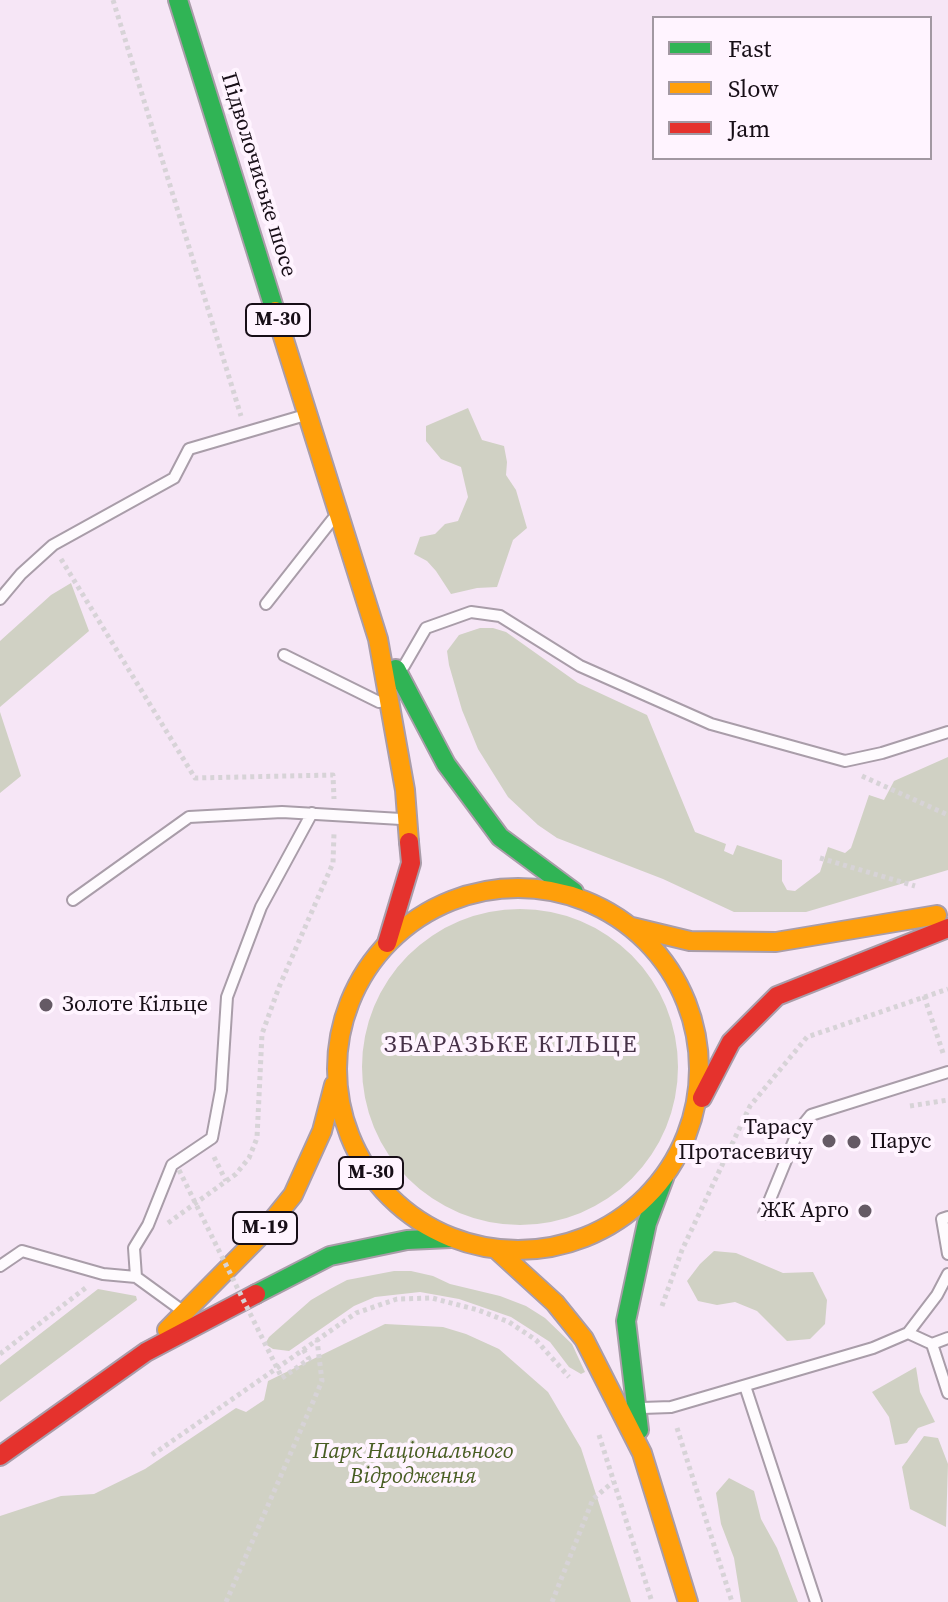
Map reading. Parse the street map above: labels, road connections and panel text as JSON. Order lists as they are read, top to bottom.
{
  "streets": {
    "main road": ["Підволочиське шосе", "М-30", "М-19"]
  },
  "crossings": [
    ["Підволочиське шосе", "М-19"],
    ["М-30", "М-19"]
  ],
  "districts": ["ЗБАРАЗЬКЕ КІЛЬЦЕ"],
  "parks": ["Парк Національного Відродження"],
  "places": [
    "Золоте Кільце",
    "Тарасу Протасевичу",
    "Парус",
    "ЖК Арго"
  ],
  "legend": ["Fast", "Slow", "Jam"]
}
